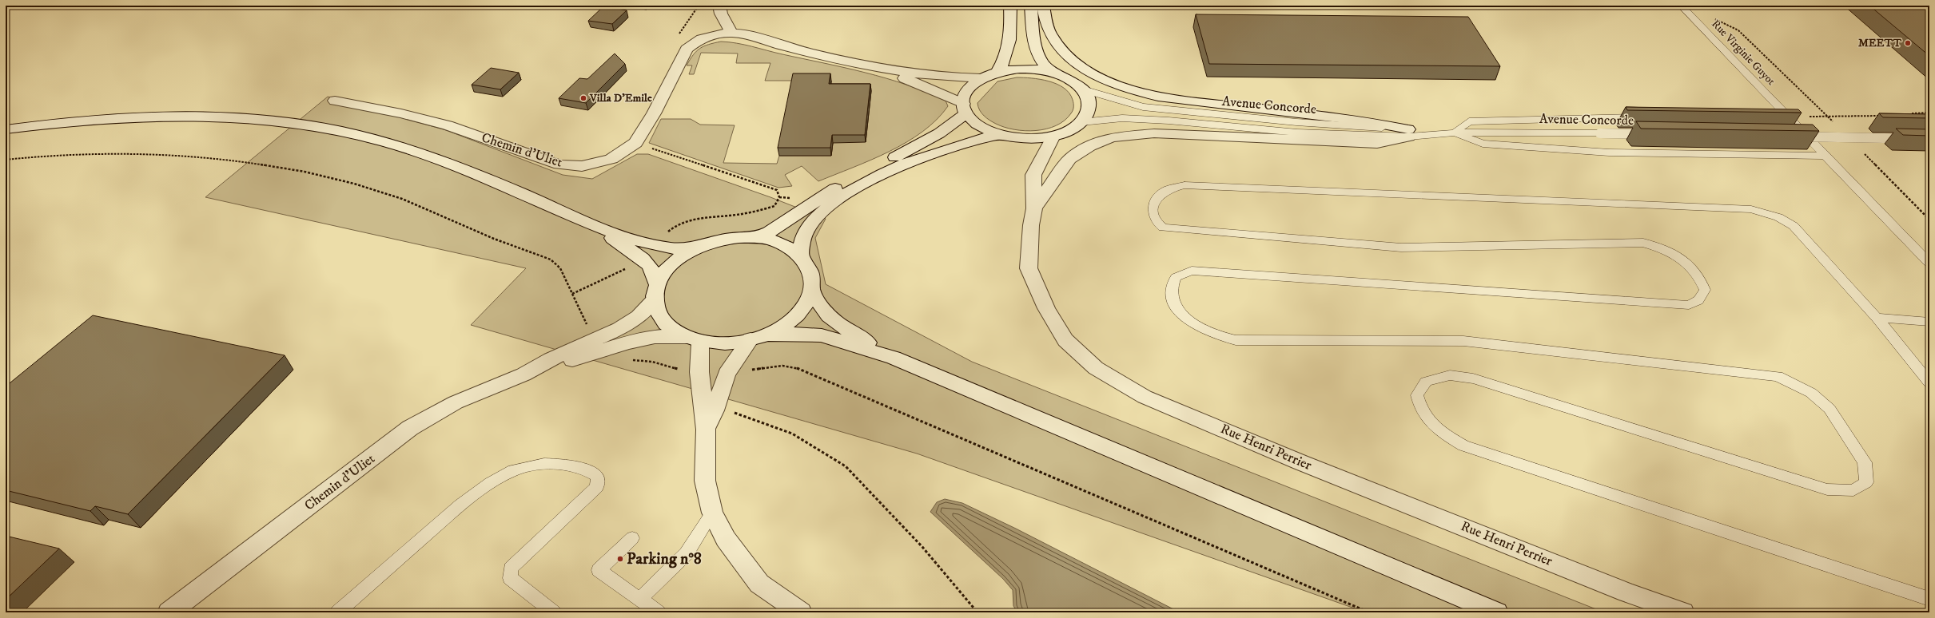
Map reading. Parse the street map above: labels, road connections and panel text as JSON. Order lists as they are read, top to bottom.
{
  "streets": {
    "main road": ["Chemin d'Uliet", "Rue Henri Perrier"],
    "lane": ["Rue Virginie Guyot", "Avenue Concorde"]
  },
  "crossings": [
    ["Rue Virginie Guyot", "Avenue Concorde"],
    ["Avenue Concorde", "Rue Henri Perrier"]
  ],
  "places": ["MEETT", "Villa D'Emile", "Parking n°8"]
}
